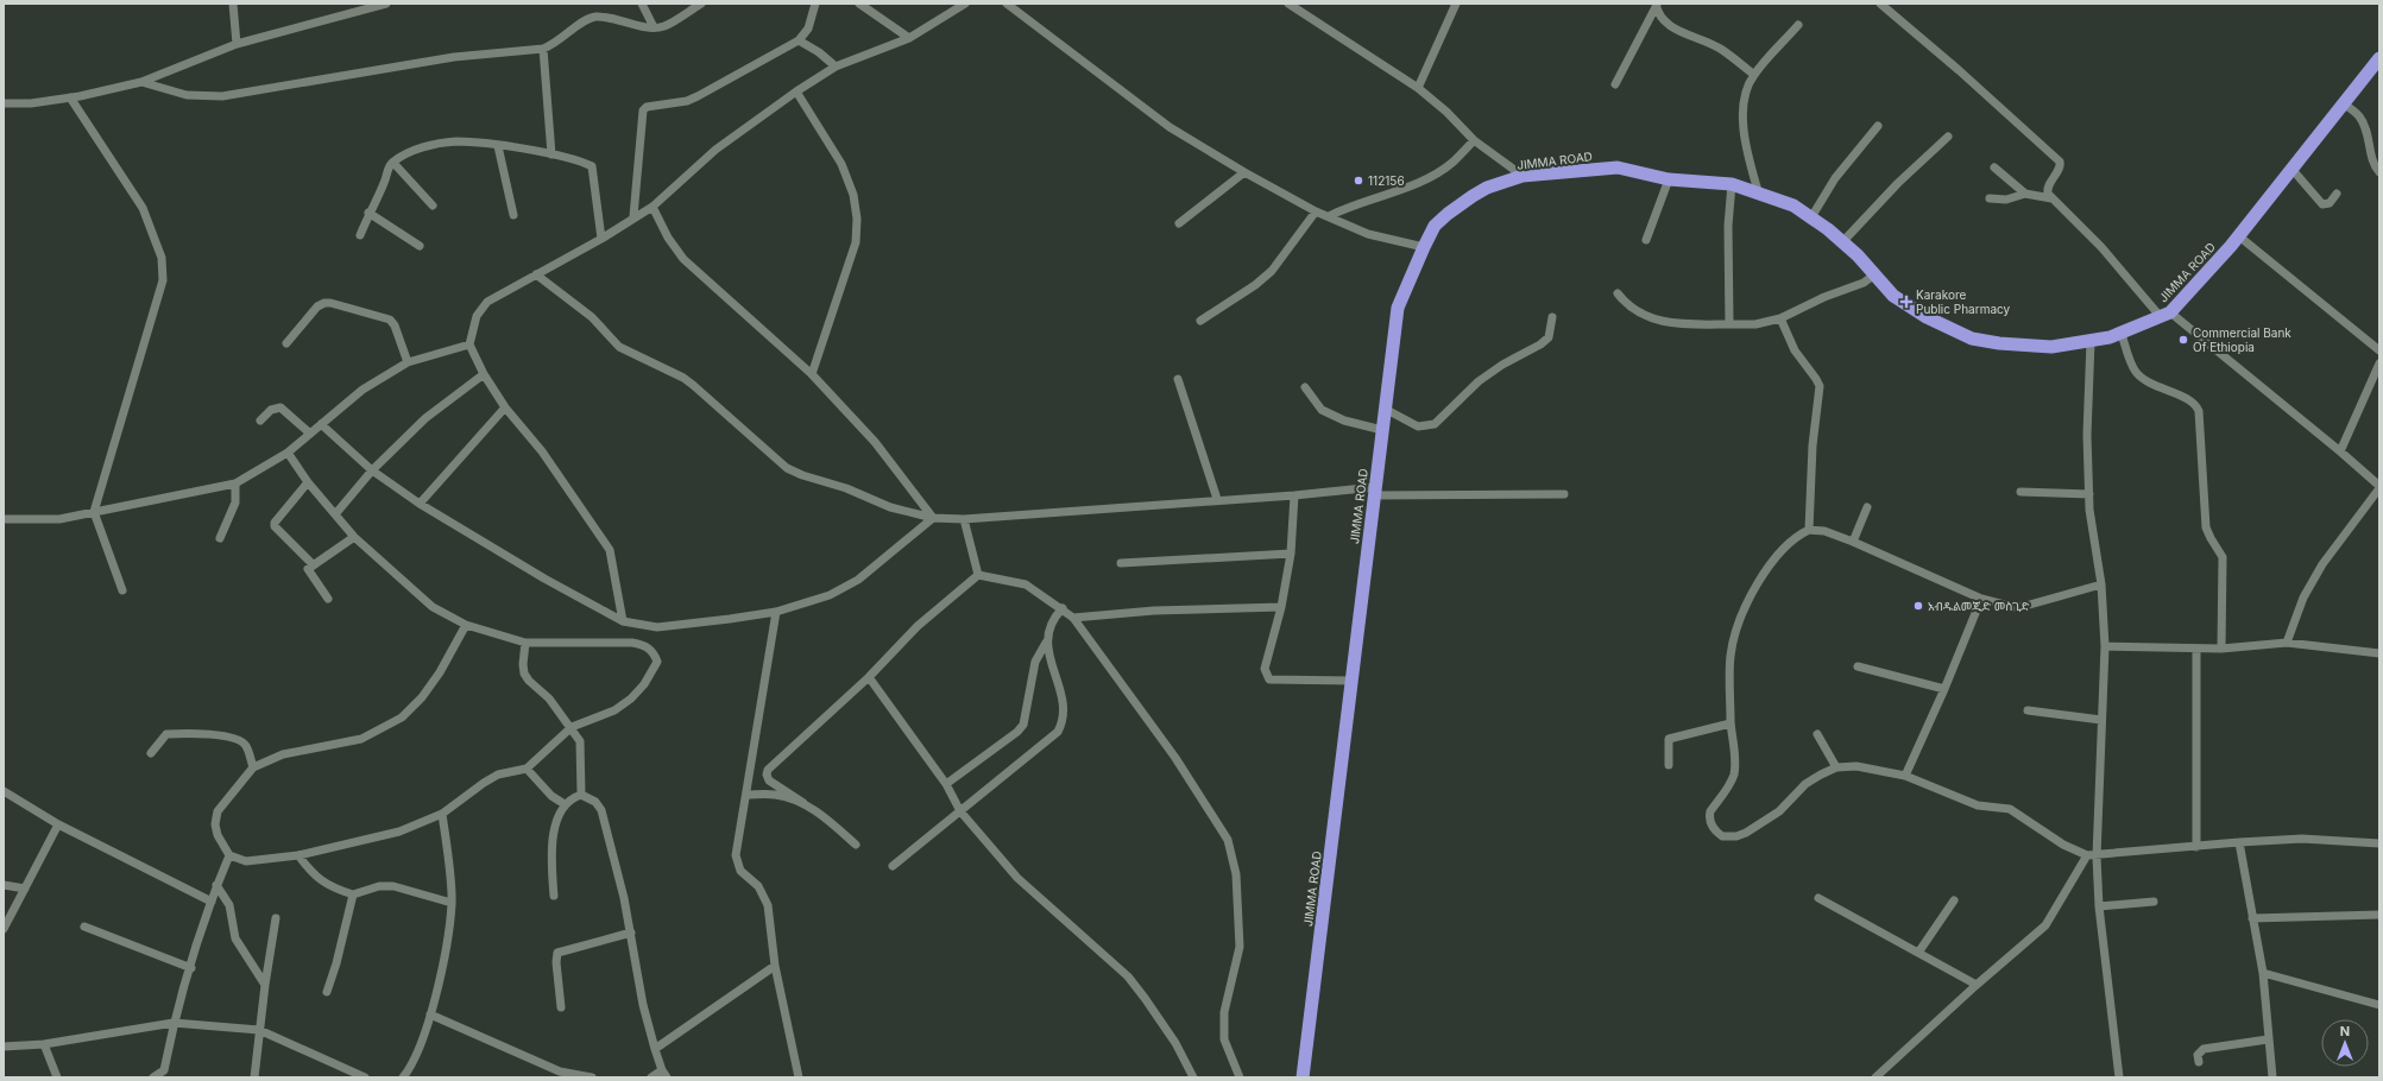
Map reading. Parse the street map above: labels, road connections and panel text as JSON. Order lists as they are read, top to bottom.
{
  "streets": {
    "highway": ["JIMMA ROAD"]
  },
  "places": {
    "other": ["112156", "Commercial Bank Of Ethiopia", "አብዱልመጂድ መስጊድ"],
    "health": ["Karakore Public Pharmacy"]
  },
  "north": "top"
}
